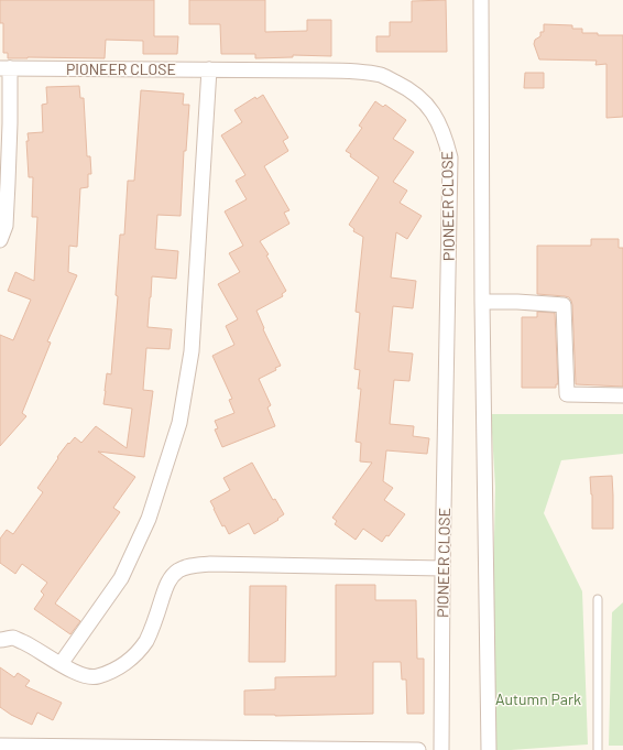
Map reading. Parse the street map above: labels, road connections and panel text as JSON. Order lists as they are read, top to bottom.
{
  "streets": {
    "street": ["PIONEER CLOSE"]
  },
  "parks": ["Autumn Park"]
}
